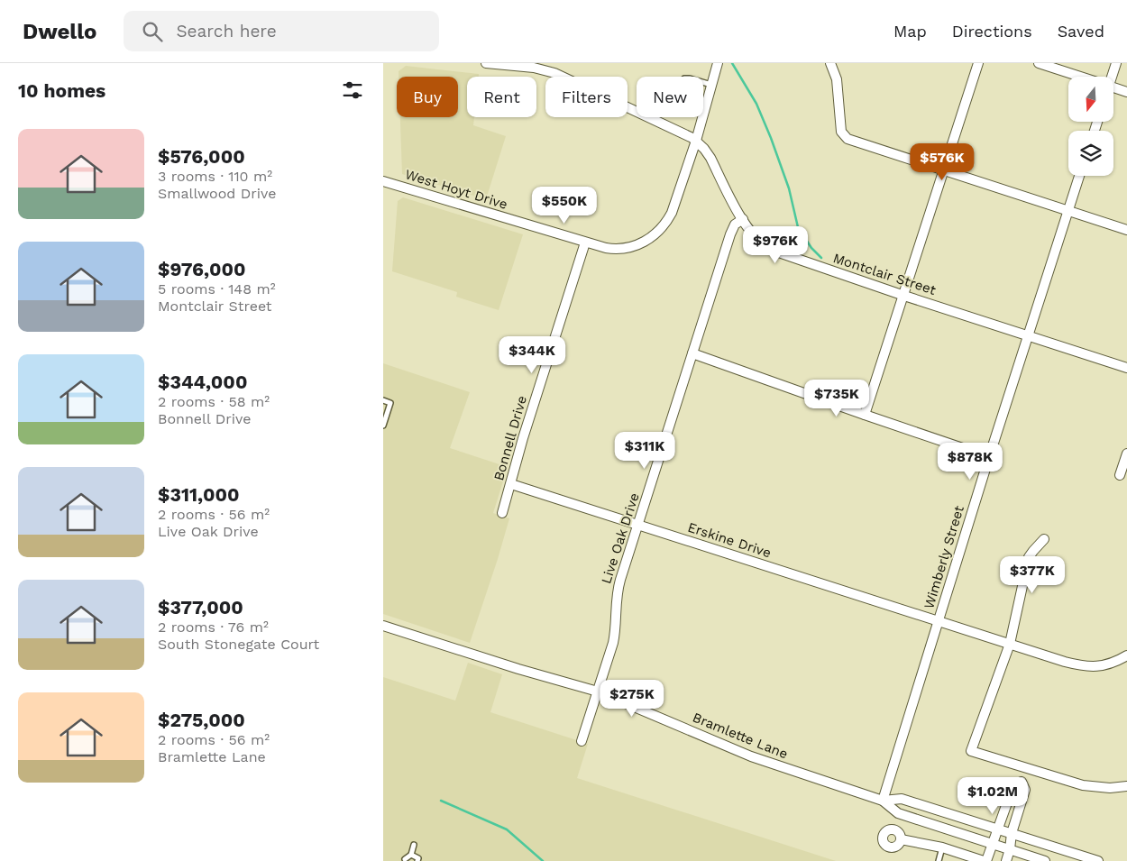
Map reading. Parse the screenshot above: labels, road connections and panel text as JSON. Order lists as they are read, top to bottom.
{
  "streets": {
    "street": [
      "West Hoyt Drive",
      "Montclair Street",
      "Bonnell Drive",
      "Live Oak Drive",
      "Erskine Drive",
      "Wimberly Street",
      "Bramlette Lane"
    ]
  },
  "crossings": [
    ["West Hoyt Drive", "Montclair Street"],
    ["West Hoyt Drive", "Bonnell Drive"],
    ["Montclair Street", "Live Oak Drive"],
    ["Montclair Street", "Wimberly Street"],
    ["Bonnell Drive", "Erskine Drive"],
    ["Live Oak Drive", "Erskine Drive"],
    ["Live Oak Drive", "Bramlette Lane"],
    ["Erskine Drive", "Wimberly Street"],
    ["Wimberly Street", "Bramlette Lane"]
  ],
  "north": "bottom",
  "page": {
    "header": "Dwello",
    "search": "Search here",
    "nav": ["Map", "Directions", "Saved"],
    "heading": "10 homes",
    "chip": [
      "Buy",
      "Rent",
      "Filters",
      "New"
    ],
    "list": [
      {
        "name": "$576,000",
        "note": "3 rooms · 110 m² · Smallwood Drive"
      },
      {
        "name": "$976,000",
        "note": "5 rooms · 148 m² · Montclair Street"
      },
      {
        "name": "$344,000",
        "note": "2 rooms · 58 m² · Bonnell Drive"
      },
      {
        "name": "$311,000",
        "note": "2 rooms · 56 m² · Live Oak Drive"
      },
      {
        "name": "$377,000",
        "note": "2 rooms · 76 m² · South Stonegate Court"
      },
      {
        "name": "$275,000",
        "note": "2 rooms · 56 m² · Bramlette Lane"
      }
    ],
    "price": [
      "$576K",
      "$550K",
      "$976K",
      "$344K",
      "$735K",
      "$311K",
      "$878K",
      "$377K",
      "$275K",
      "$1.02M"
    ]
  }
}
